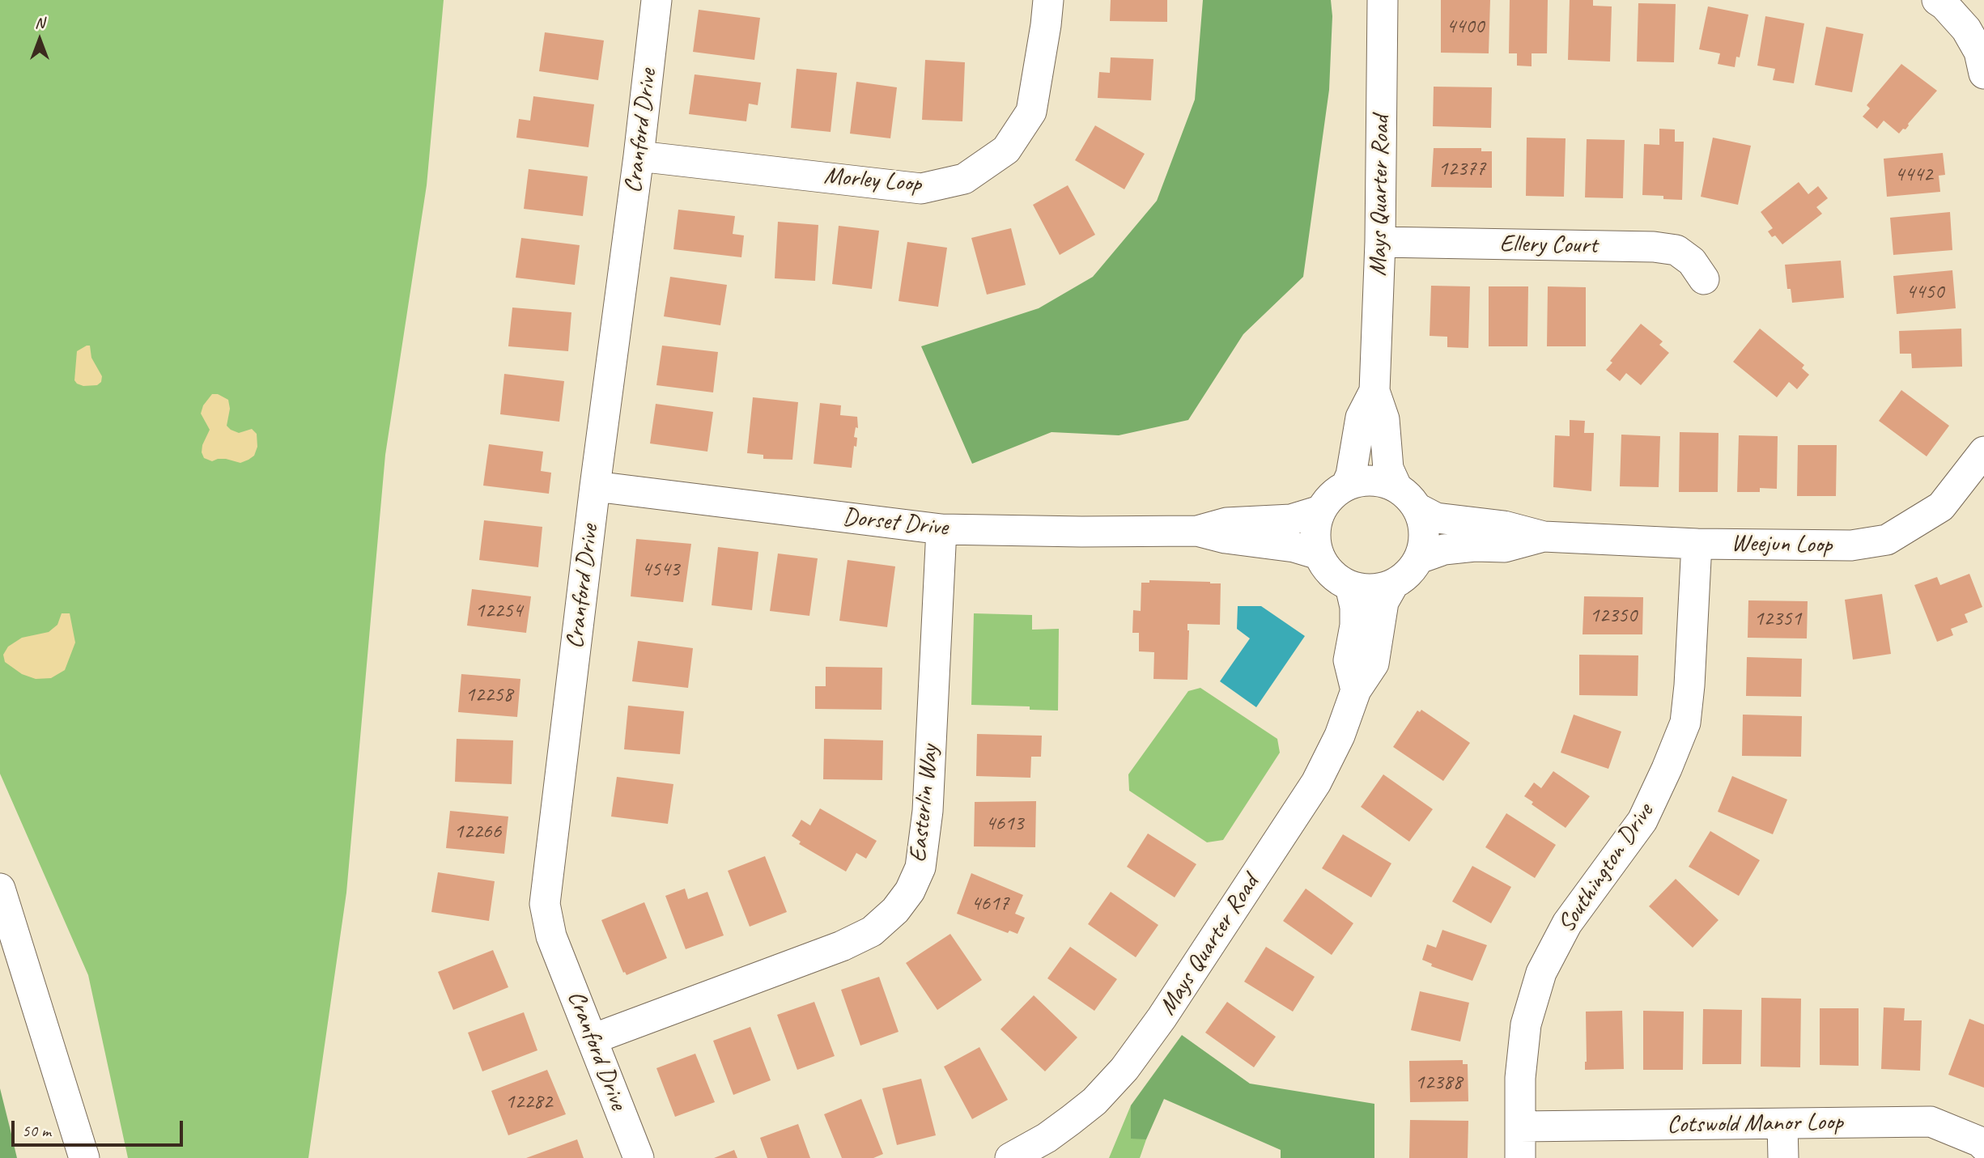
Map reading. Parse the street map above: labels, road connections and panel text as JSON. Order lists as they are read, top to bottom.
{
  "streets": {
    "street": [
      "Cranford Drive",
      "Morley Loop",
      "Mays Quarter Road",
      "Ellery Court",
      "Dorset Drive",
      "Weejun Loop",
      "Easterlin Way",
      "Southington Drive",
      "Cotswold Manor Loop"
    ]
  },
  "crossings": [
    ["Cranford Drive", "Morley Loop"],
    ["Cranford Drive", "Dorset Drive"],
    ["Cranford Drive", "Easterlin Way"],
    ["Mays Quarter Road", "Ellery Court"],
    ["Mays Quarter Road", "Dorset Drive"],
    ["Mays Quarter Road", "Weejun Loop"],
    ["Dorset Drive", "Weejun Loop"],
    ["Dorset Drive", "Easterlin Way"],
    ["Weejun Loop", "Southington Drive"],
    ["Southington Drive", "Cotswold Manor Loop"]
  ],
  "house_numbers": [
    "4400",
    "12377",
    "4442",
    "4450",
    "4543",
    "12254",
    "12350",
    "12351",
    "12258",
    "4613",
    "12266",
    "4617",
    "12388",
    "12282"
  ],
  "scale_bar": "50 m",
  "north": "top"
}
